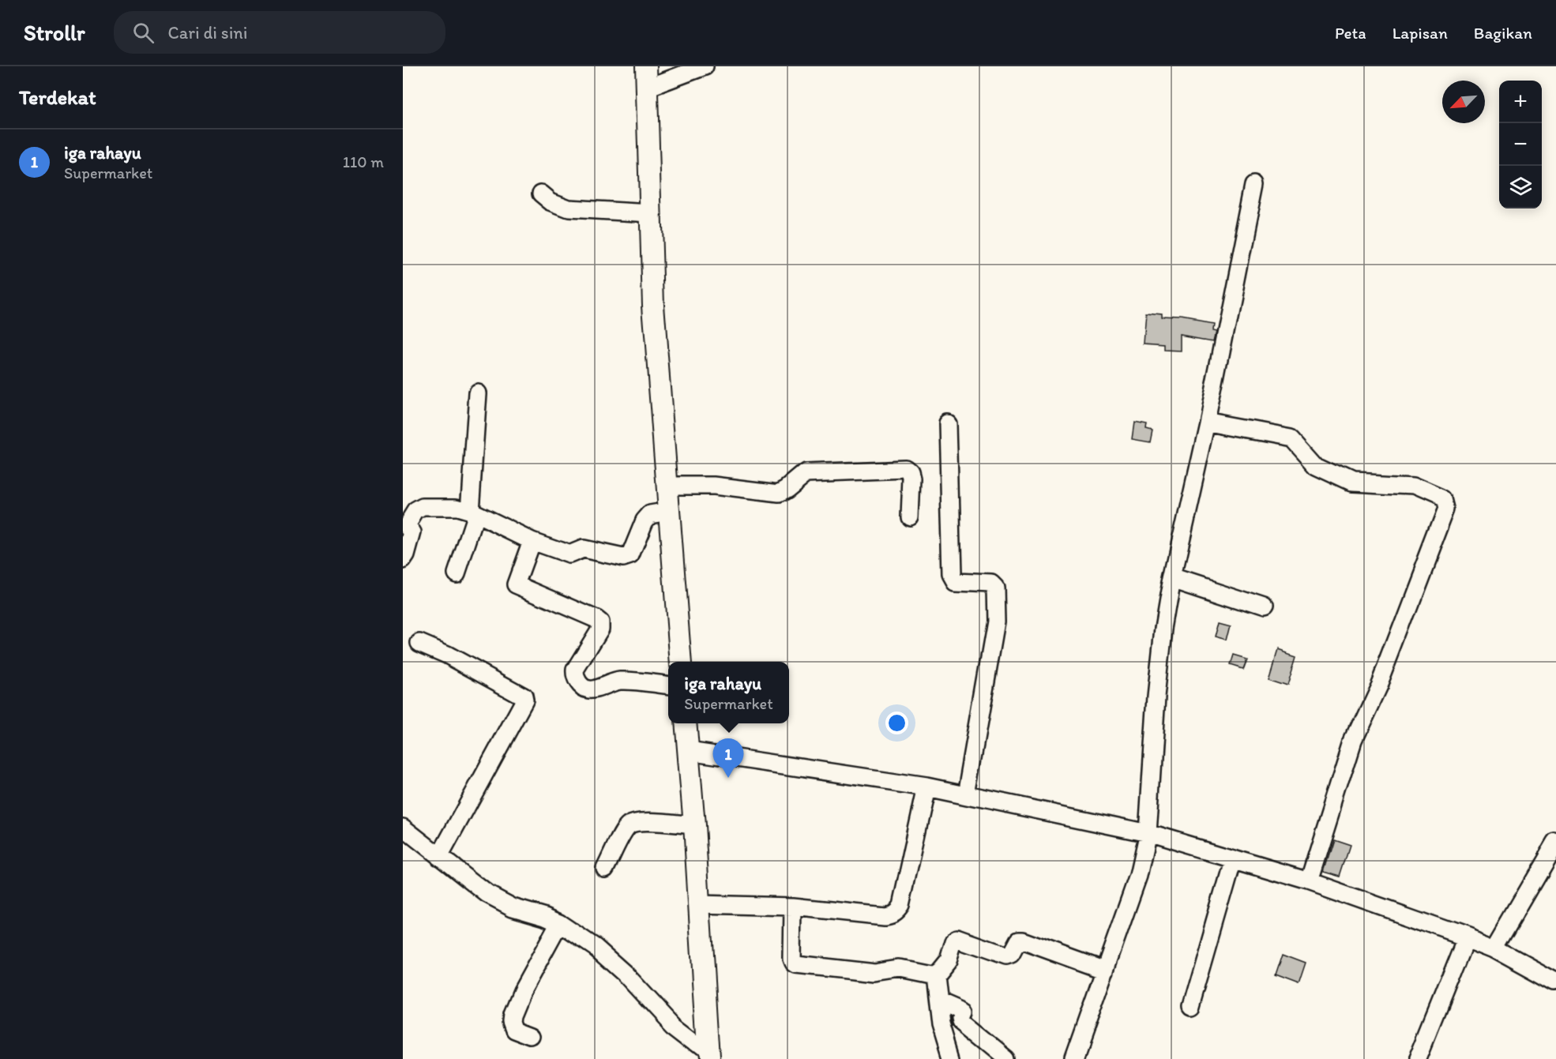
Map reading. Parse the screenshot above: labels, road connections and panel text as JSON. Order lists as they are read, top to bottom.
{
  "north": "bottom left",
  "page": {
    "header": "Strollr",
    "search": "Cari di sini",
    "nav": ["Peta", "Lapisan", "Bagikan"],
    "heading": "Terdekat",
    "map_buttons": ["+", "−"],
    "list": [
      {
        "mark": "1",
        "name": "iga rahayu",
        "note": "Supermarket",
        "value": "110 m"
      }
    ],
    "popup": ["iga rahayu", "Supermarket"],
    "pins": "1"
  }
}
